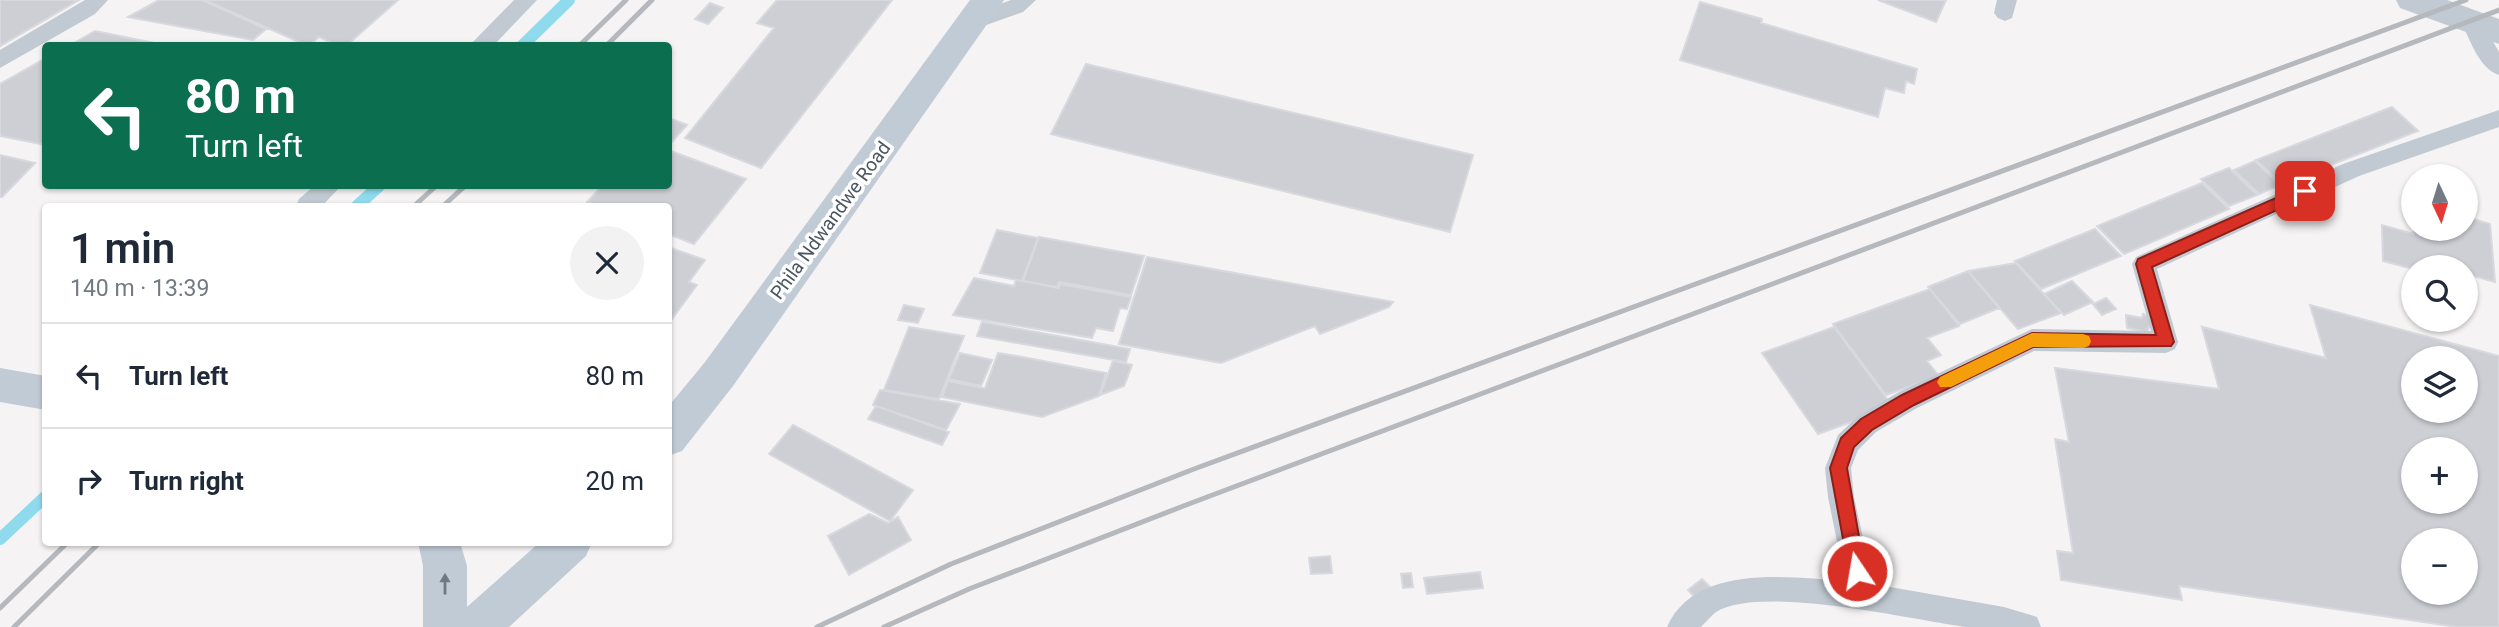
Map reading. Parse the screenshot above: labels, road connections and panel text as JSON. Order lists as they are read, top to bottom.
{
  "streets": {
    "street": ["Phila Ndwandwe Road"]
  },
  "north": "bottom",
  "page": {
    "turn": ["80 m", "Turn left"],
    "map_buttons": ["+", "−"],
    "heading": ["1 min", "140 m · 13:39"],
    "list": [
      {
        "name": "Turn left",
        "value": "80 m"
      },
      {
        "name": "Turn right",
        "value": "20 m"
      }
    ]
  }
}
